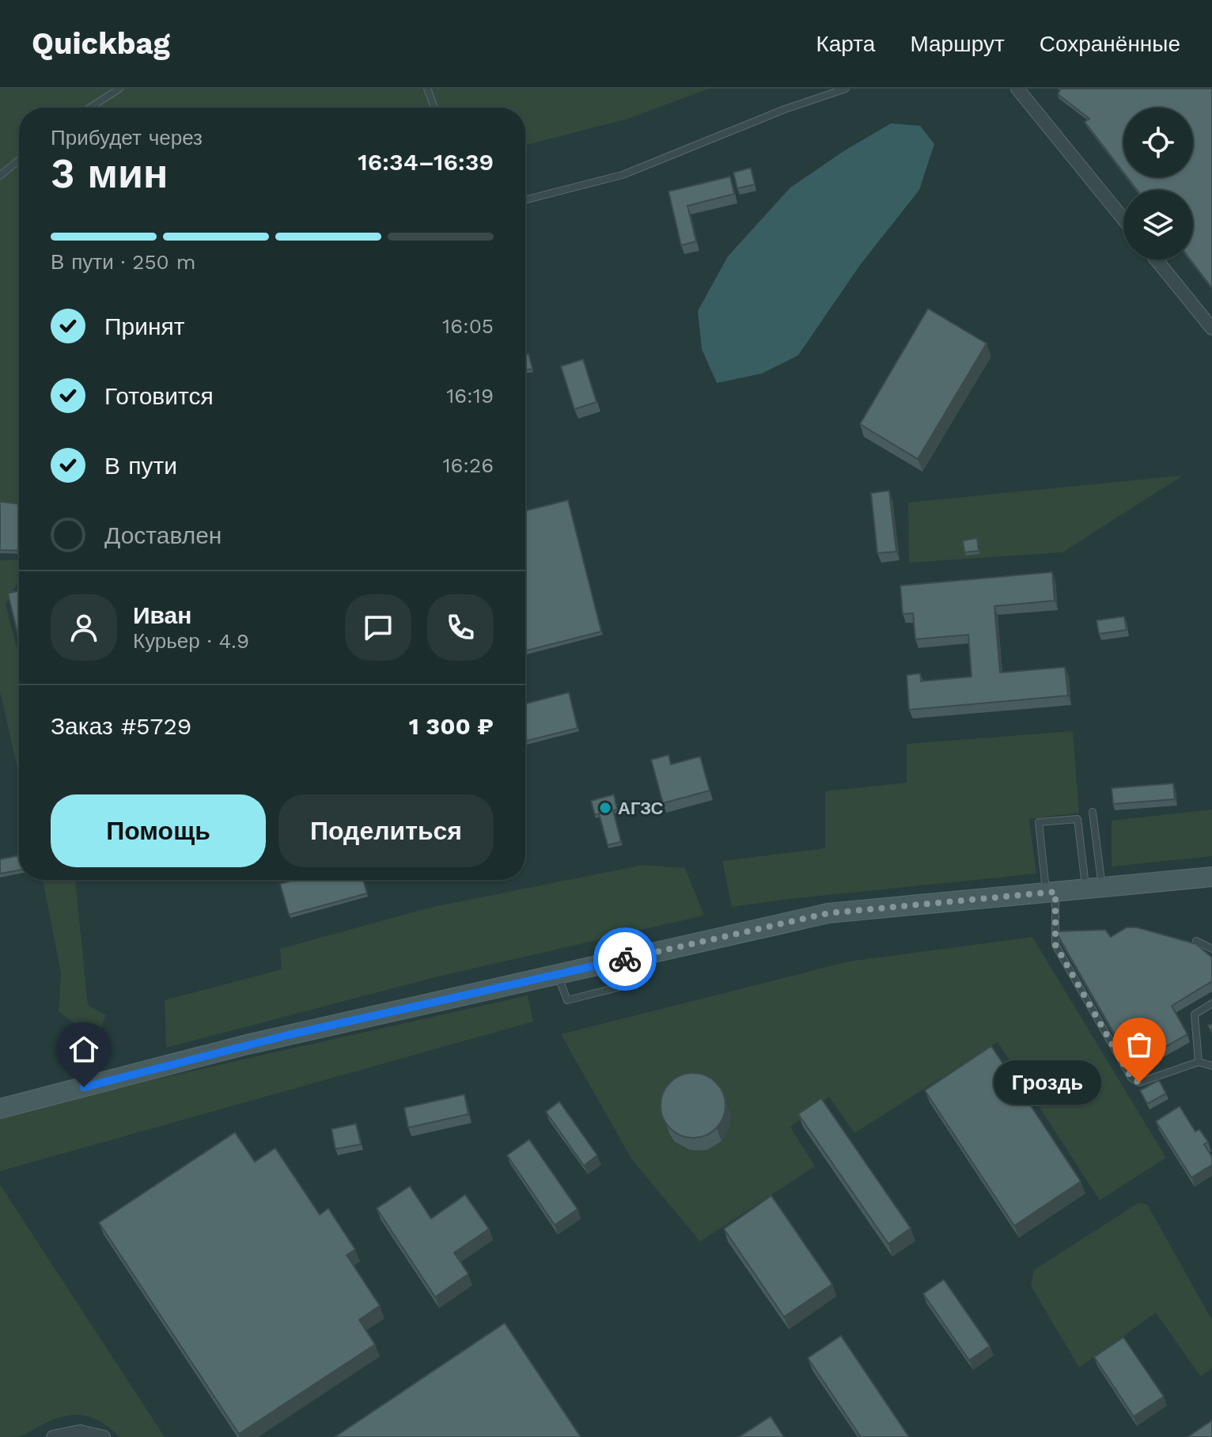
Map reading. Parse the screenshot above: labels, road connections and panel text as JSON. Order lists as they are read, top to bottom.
{
  "places": ["АГЗС", "Гроздь"],
  "page": {
    "header": "Quickbag",
    "nav": ["Карта", "Маршрут", "Сохранённые"],
    "heading": ["3 мин", "Прибудет через", "16:34–16:39"],
    "panel": [
      "Иван",
      "Курьер · 4.9",
      "Заказ #5729",
      "1 300 ₽"
    ],
    "bar": "В пути · 250 m",
    "list": [
      ["Принят", "16:05"],
      ["Готовится", "16:19"],
      ["В пути", "16:26"],
      "Доставлен"
    ],
    "buttons": ["Помощь", "Поделиться"],
    "bubble": "Гроздь"
  }
}
